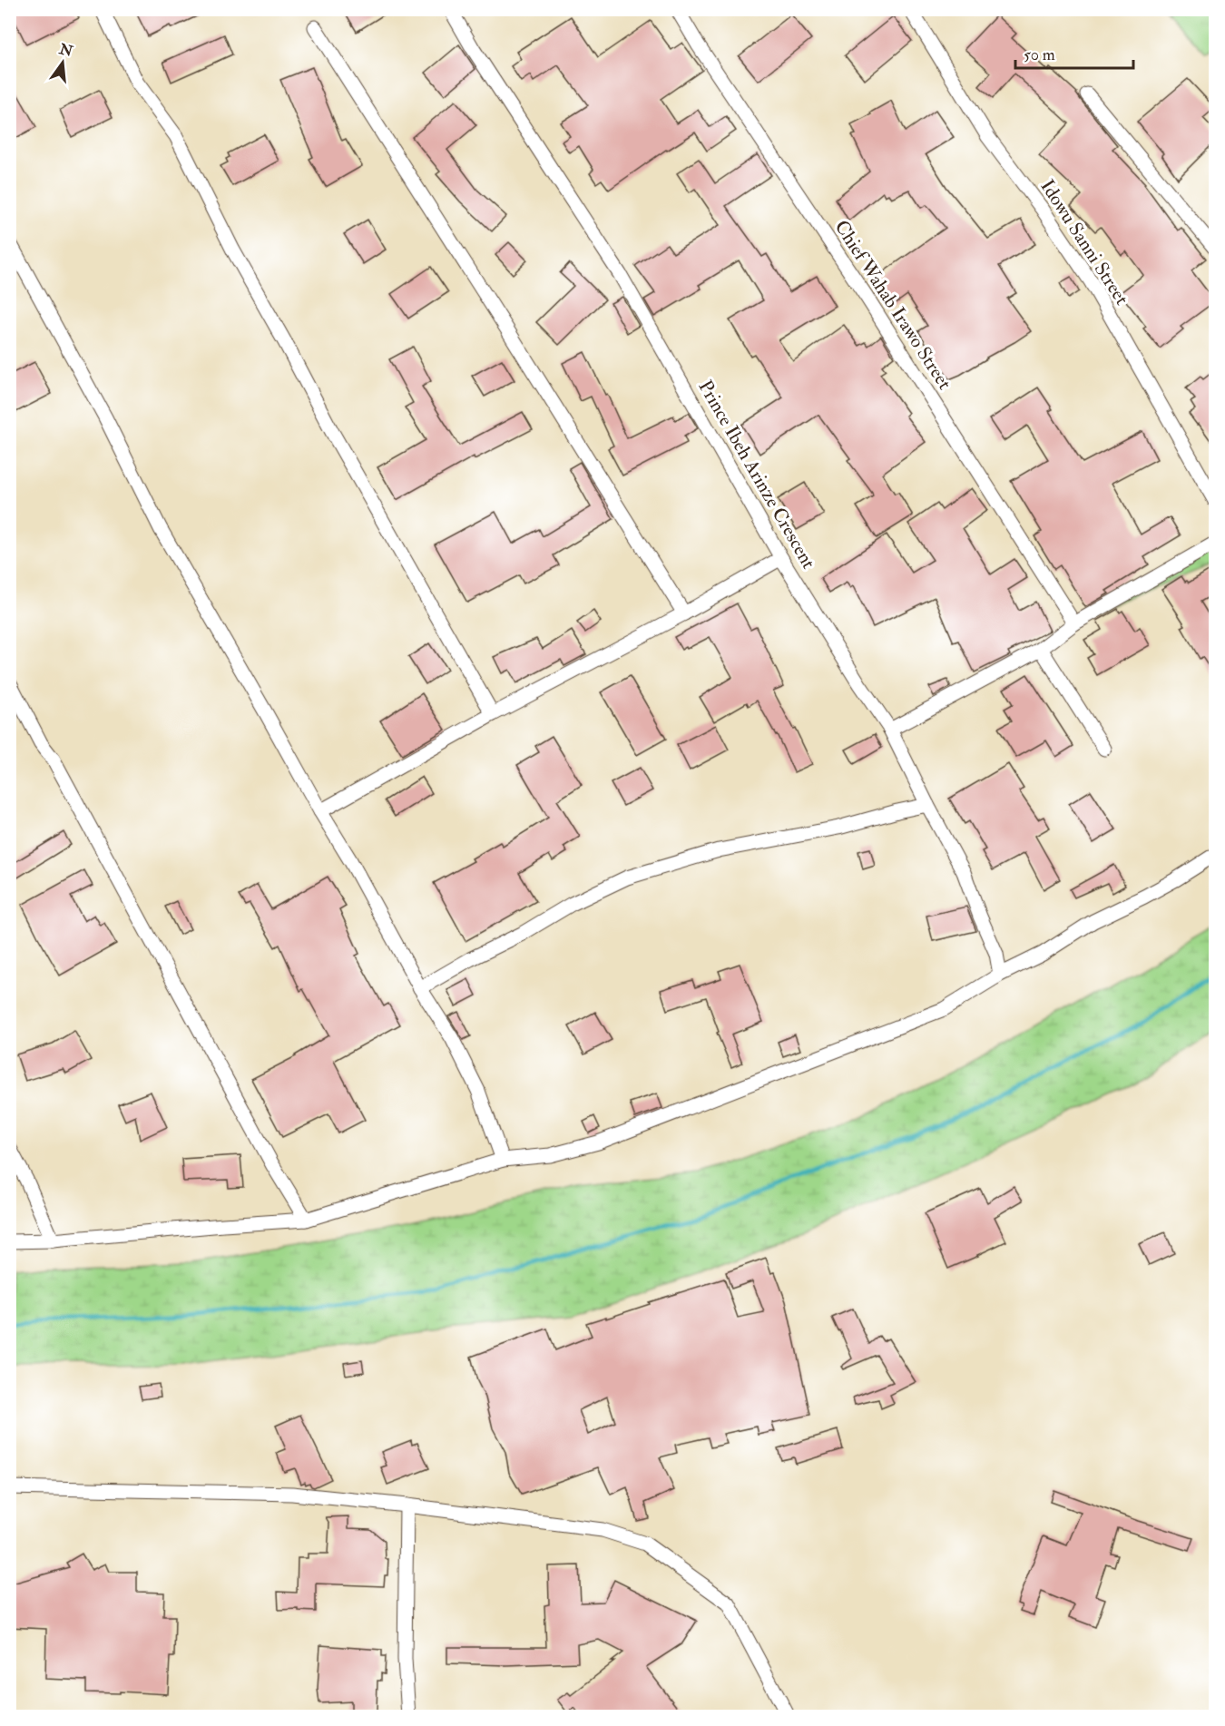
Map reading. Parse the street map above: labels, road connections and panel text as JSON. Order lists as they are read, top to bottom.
{
  "streets": {
    "street": ["Idowu Sanni Street", "Chief Wahab Irawo Street", "Prince Ibeh Arinze Crescent"]
  },
  "scale_bar": "50 m",
  "north": "top"
}
